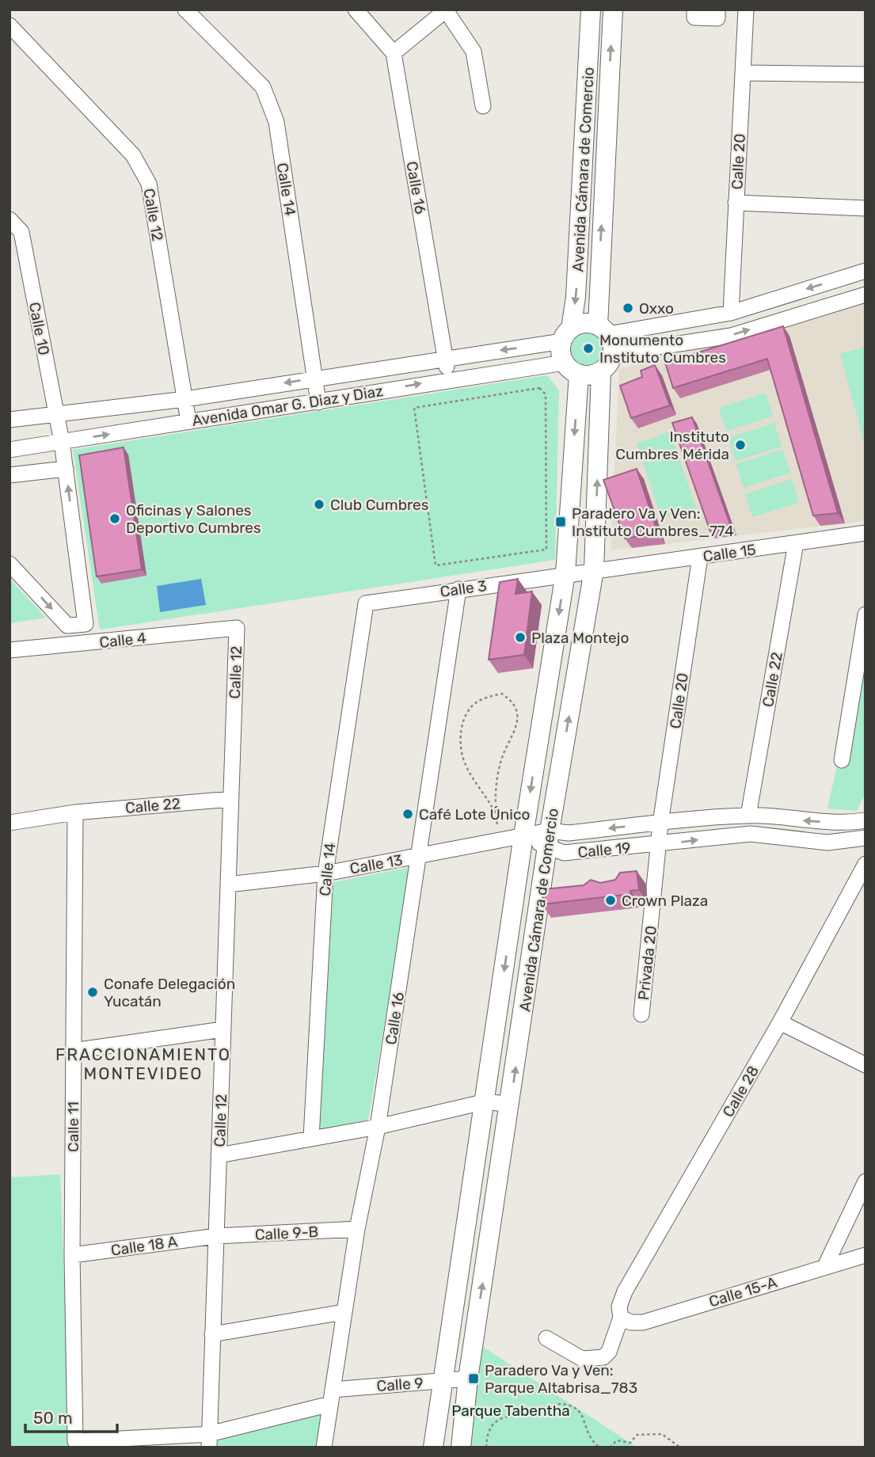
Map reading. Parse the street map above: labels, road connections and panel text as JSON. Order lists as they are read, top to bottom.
{
  "streets": {
    "main road": ["Avenida Cámara de Comercio"],
    "street": [
      "Calle 20",
      "Calle 16",
      "Calle 14",
      "Calle 12",
      "Calle 10",
      "Avenida Omar G. Diaz y Diaz",
      "Calle 15",
      "Calle 3",
      "Calle 4",
      "Calle 22",
      "Calle 19",
      "Calle 13",
      "Privada 20",
      "Calle 28",
      "Calle 11",
      "Calle 9-B",
      "Calle 18 A",
      "Calle 15-A",
      "Calle 9"
    ]
  },
  "crossings": [
    ["Calle 20", "Calle 15"],
    ["Calle 20", "Calle 19"],
    ["Calle 20", "Privada 20"],
    ["Avenida Cámara de Comercio", "Avenida Omar G. Diaz y Diaz"],
    ["Avenida Cámara de Comercio", "Calle 15"],
    ["Avenida Cámara de Comercio", "Calle 3"],
    ["Avenida Cámara de Comercio", "Calle 19"],
    ["Avenida Cámara de Comercio", "Calle 13"],
    ["Avenida Cámara de Comercio", "Calle 9"],
    ["Calle 16", "Avenida Omar G. Diaz y Diaz"],
    ["Calle 16", "Calle 3"],
    ["Calle 16", "Calle 13"],
    ["Calle 16", "Calle 9-B"],
    ["Calle 16", "Calle 9"],
    ["Calle 14", "Avenida Omar G. Diaz y Diaz"],
    ["Calle 14", "Calle 3"],
    ["Calle 14", "Calle 13"],
    ["Calle 12", "Avenida Omar G. Diaz y Diaz"],
    ["Calle 12", "Calle 4"],
    ["Calle 12", "Calle 22"],
    ["Calle 12", "Calle 13"],
    ["Calle 12", "Calle 11"],
    ["Calle 12", "Calle 9-B"],
    ["Calle 12", "Calle 18 A"],
    ["Calle 12", "Calle 9"],
    ["Calle 10", "Avenida Omar G. Diaz y Diaz"],
    ["Calle 15", "Calle 3"],
    ["Calle 15", "Calle 22"],
    ["Calle 22", "Calle 19"],
    ["Calle 22", "Calle 11"],
    ["Calle 19", "Calle 13"],
    ["Calle 19", "Privada 20"],
    ["Calle 28", "Calle 15-A"],
    ["Calle 11", "Calle 18 A"],
    ["Calle 11", "Calle 9"],
    ["Calle 9-B", "Calle 18 A"]
  ],
  "districts": ["FRACCIONAMIENTO MONTEVIDEO"],
  "parks": ["Parque Tabentha"],
  "places": {
    "other": [
      "Oxxo",
      "Monumento Instituto Cumbres",
      "Instituto Cumbres Mérida",
      "Club Cumbres",
      "Oficinas y Salones Deportivo Cumbres",
      "Plaza Montejo",
      "Café Lote Único",
      "Crown Plaza",
      "Conafe Delegación Yucatán"
    ],
    "transit": ["Paradero Va y Ven: Instituto Cumbres_774", "Paradero Va y Ven: Parque Altabrisa_783"]
  },
  "scale_bar": "50 m"
}
